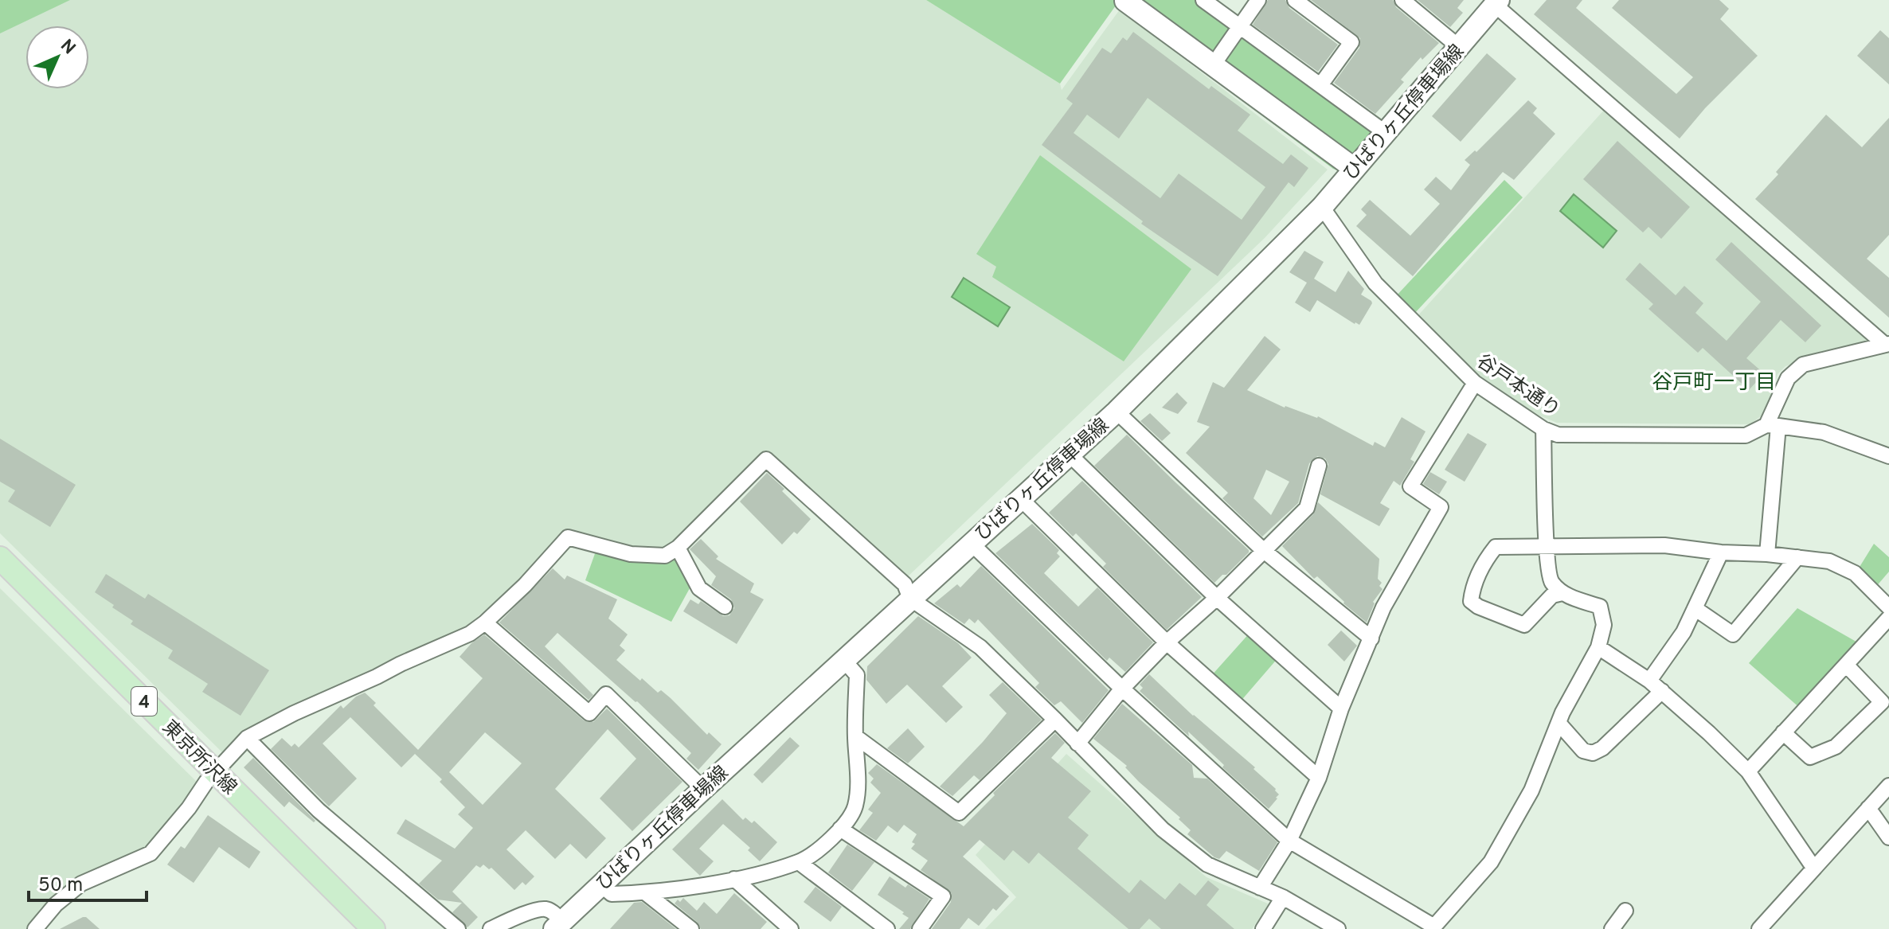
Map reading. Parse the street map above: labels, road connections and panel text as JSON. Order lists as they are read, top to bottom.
{
  "streets": {
    "main road": ["ひばりヶ丘停車場線", "4", "東京所沢線"],
    "street": ["谷戸本通り"]
  },
  "crossings": [
    ["ひばりヶ丘停車場線", "谷戸本通り"]
  ],
  "districts": ["谷戸町一丁目"],
  "scale_bar": "50 m",
  "north": "top right"
}
